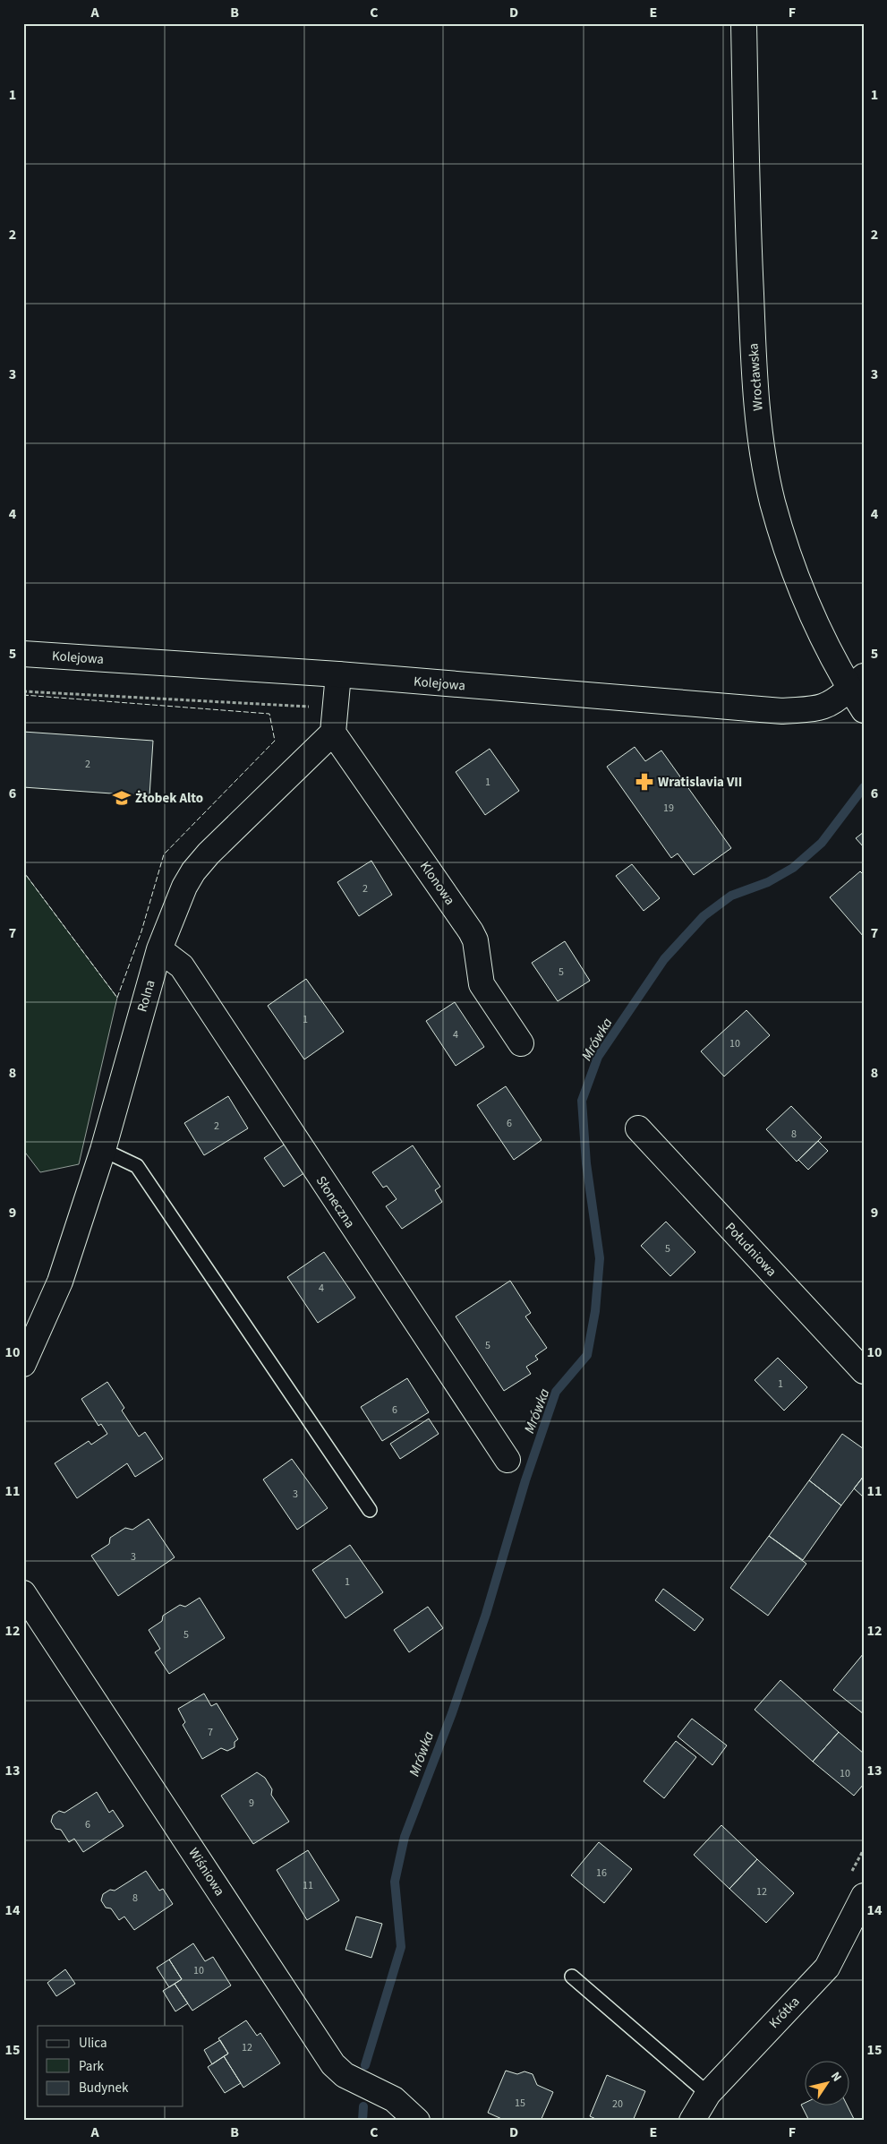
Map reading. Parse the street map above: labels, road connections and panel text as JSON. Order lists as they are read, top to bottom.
{
  "streets": {
    "street": [
      "Wrocławska",
      "Kolejowa",
      "Klonowa",
      "Rolna",
      "Słoneczna",
      "Południowa",
      "Wiśniowa",
      "Krótka"
    ]
  },
  "crossings": [
    ["Wrocławska", "Kolejowa"],
    ["Klonowa", "Rolna"],
    ["Rolna", "Słoneczna"]
  ],
  "water": ["Mrówka"],
  "places": {
    "pharmacy": ["Wratislavia VII"],
    "school or university": ["Żłobek Alto"]
  },
  "house_numbers": [
    "2",
    "1",
    "19",
    "2",
    "5",
    "1",
    "4",
    "10",
    "6",
    "2",
    "8",
    "5",
    "4",
    "5",
    "1",
    "6",
    "3",
    "3",
    "1",
    "5",
    "7",
    "10",
    "9",
    "6",
    "16",
    "11",
    "12",
    "8",
    "10",
    "12",
    "15",
    "20"
  ],
  "legend": ["Ulica", "Park", "Budynek"],
  "north": "top right",
  "grid": {
    "columns": [
      "A",
      "B",
      "C",
      "D",
      "E",
      "F"
    ],
    "rows": [
      "1",
      "2",
      "3",
      "4",
      "5",
      "6",
      "7",
      "8",
      "9",
      "10",
      "11",
      "12",
      "13",
      "14",
      "15"
    ]
  }
}
